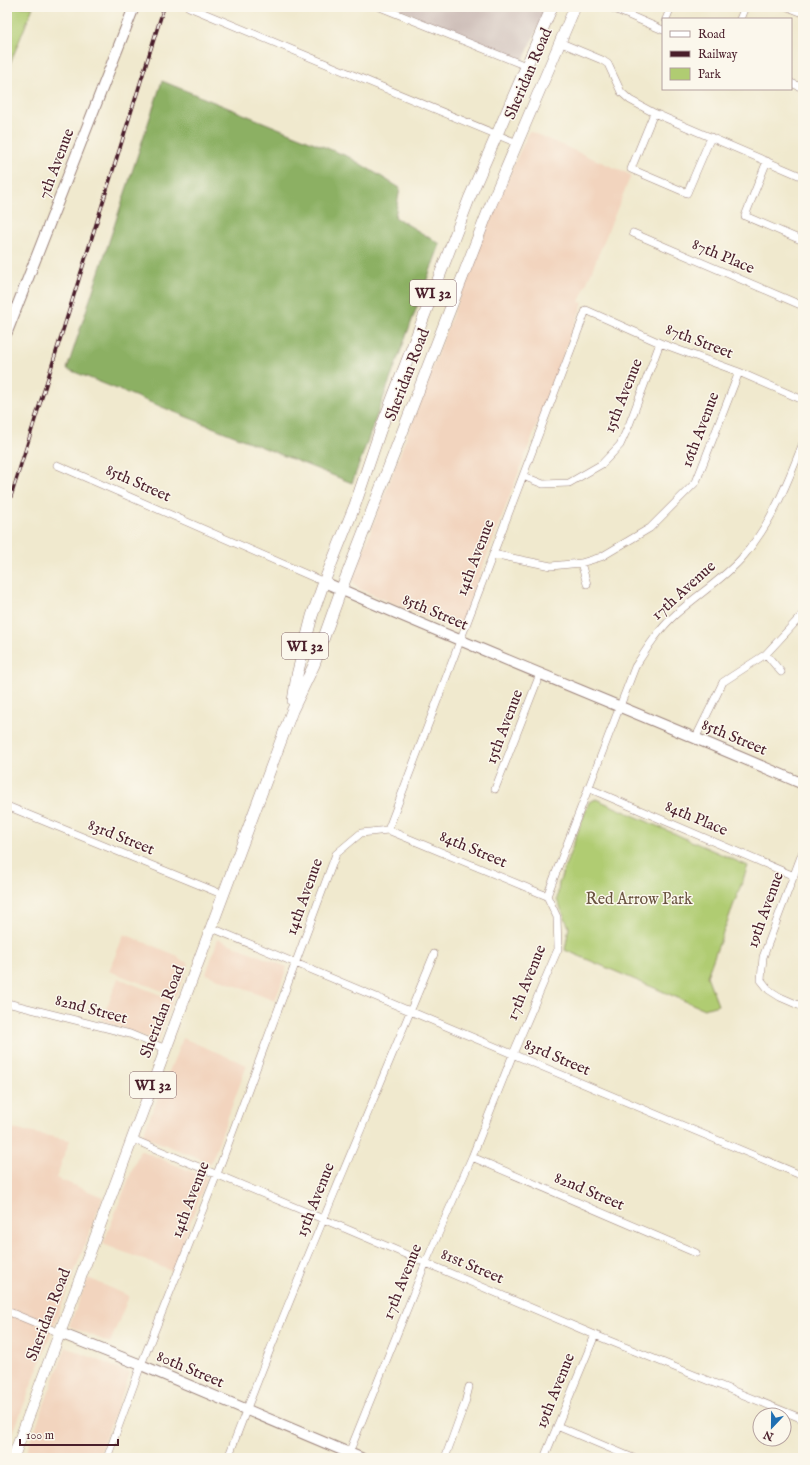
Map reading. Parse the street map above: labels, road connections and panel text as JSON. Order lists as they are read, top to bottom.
{
  "streets": {
    "main road": ["Sheridan Road", "WI 32"],
    "street": [
      "7th Avenue",
      "87th Place",
      "87th Street",
      "15th Avenue",
      "16th Avenue",
      "85th Street",
      "14th Avenue",
      "17th Avenue",
      "84th Place",
      "83rd Street",
      "84th Street",
      "19th Avenue",
      "82nd Street",
      "81st Street",
      "80th Street"
    ]
  },
  "crossings": [
    ["Sheridan Road", "85th Street"],
    ["Sheridan Road", "83rd Street"],
    ["Sheridan Road", "82nd Street"],
    ["Sheridan Road", "81st Street"],
    ["Sheridan Road", "80th Street"],
    ["87th Street", "15th Avenue"],
    ["87th Street", "16th Avenue"],
    ["87th Street", "14th Avenue"],
    ["15th Avenue", "85th Street"],
    ["15th Avenue", "14th Avenue"],
    ["15th Avenue", "83rd Street"],
    ["15th Avenue", "81st Street"],
    ["15th Avenue", "80th Street"],
    ["16th Avenue", "14th Avenue"],
    ["85th Street", "14th Avenue"],
    ["85th Street", "17th Avenue"],
    ["14th Avenue", "83rd Street"],
    ["14th Avenue", "84th Street"],
    ["14th Avenue", "81st Street"],
    ["14th Avenue", "80th Street"],
    ["17th Avenue", "84th Place"],
    ["17th Avenue", "83rd Street"],
    ["17th Avenue", "84th Street"],
    ["17th Avenue", "82nd Street"],
    ["17th Avenue", "81st Street"],
    ["17th Avenue", "80th Street"],
    ["84th Place", "19th Avenue"],
    ["19th Avenue", "81st Street"]
  ],
  "parks": ["Red Arrow Park"],
  "legend": ["Road", "Railway", "Park"],
  "scale_bar": "100 m",
  "north": "bottom"
}
